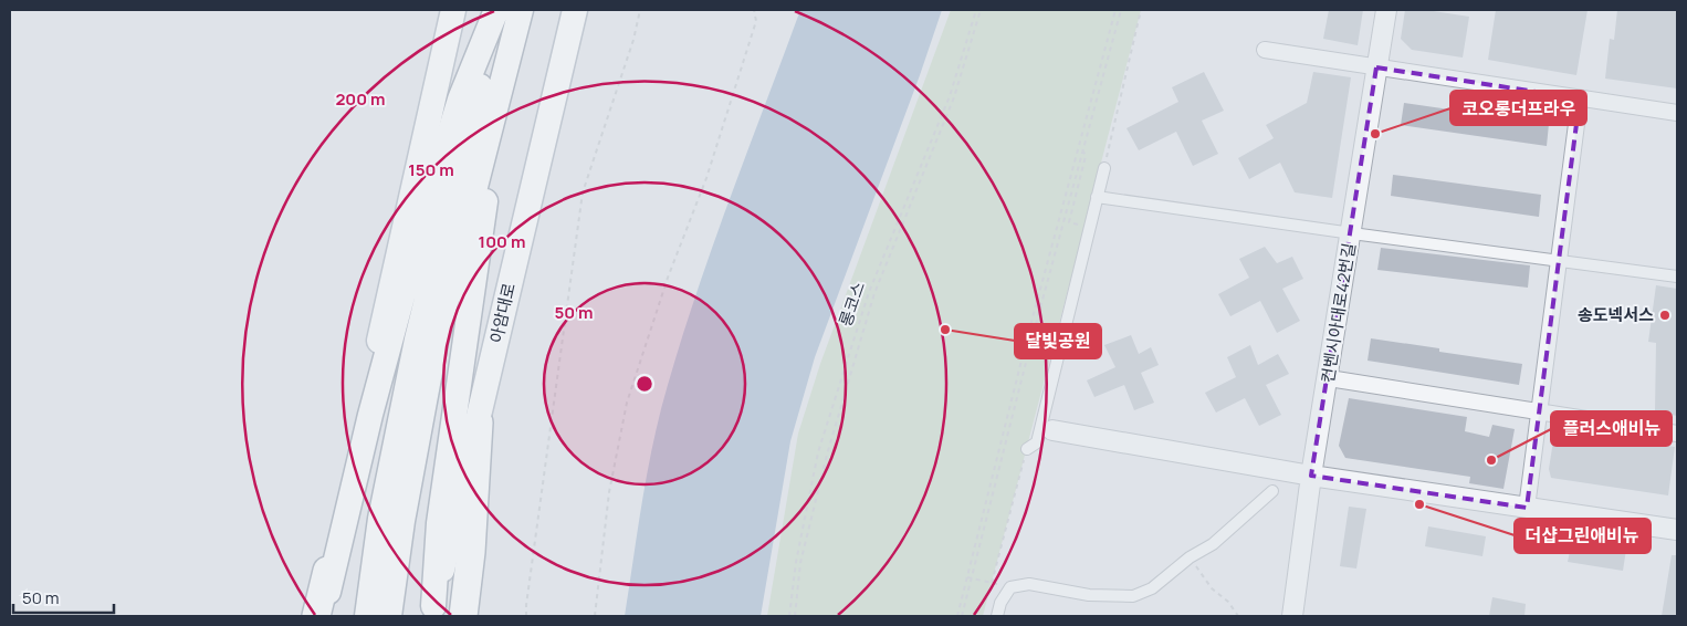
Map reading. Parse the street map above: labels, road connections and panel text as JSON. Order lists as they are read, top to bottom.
{
  "streets": {
    "main road": ["아암대로"],
    "street": ["컨벤시아대로42번길"],
    "path": ["롱코스"]
  },
  "places": [
    "코오롱더프라우",
    "송도넥서스",
    "달빛공원",
    "플러스애비뉴",
    "더샵그린애비뉴"
  ],
  "scale_bar": "50 m",
  "rings": [
    "200 m",
    "150 m",
    "100 m",
    "50 m"
  ]
}
